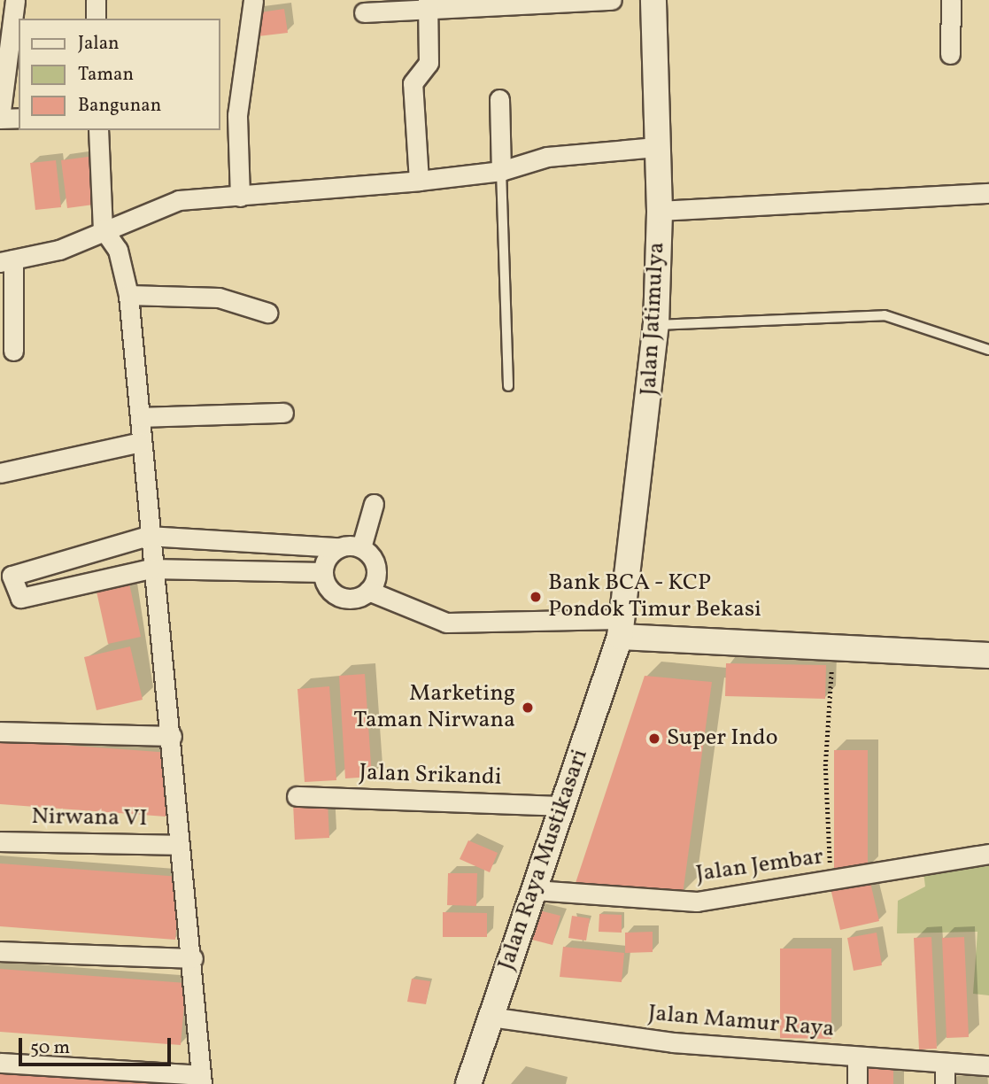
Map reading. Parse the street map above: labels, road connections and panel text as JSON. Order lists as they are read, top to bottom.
{
  "streets": {
    "main road": ["Jalan Jatimulya", "Jalan Raya Mustikasari"],
    "street": [
      "Jalan Srikandi",
      "Nirwana VI",
      "Jalan Jembar",
      "Jalan Mamur Raya"
    ]
  },
  "crossings": [
    ["Jalan Jatimulya", "Jalan Raya Mustikasari"],
    ["Jalan Srikandi", "Jalan Raya Mustikasari"],
    ["Jalan Raya Mustikasari", "Jalan Jembar"],
    ["Jalan Raya Mustikasari", "Jalan Mamur Raya"]
  ],
  "places": ["Bank BCA - KCP Pondok Timur Bekasi", "Marketing Taman Nirwana", "Super Indo"],
  "legend": ["Jalan", "Taman", "Bangunan"],
  "scale_bar": "50 m"
}
